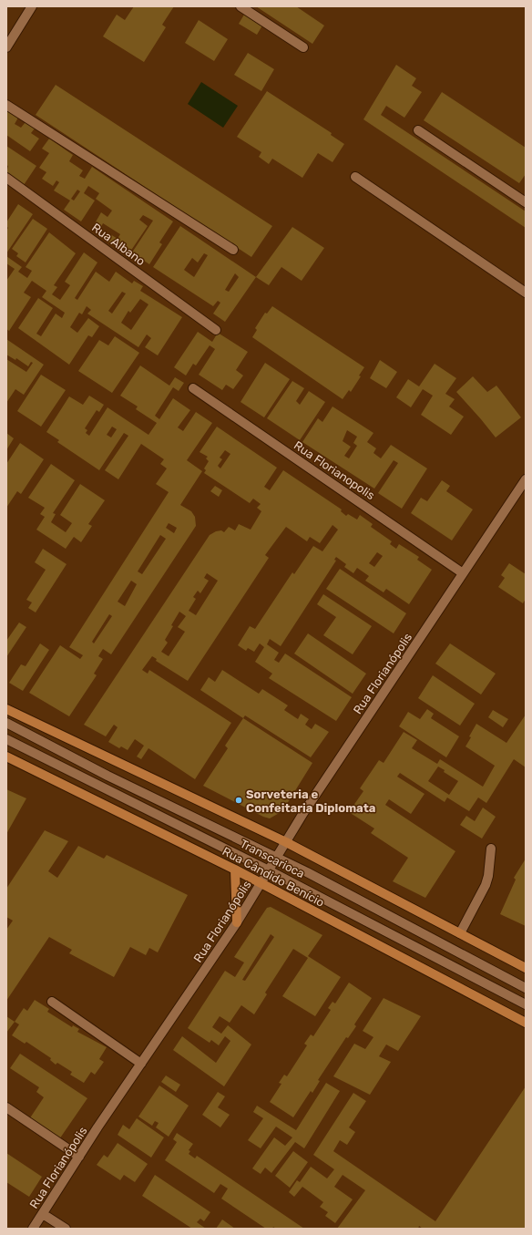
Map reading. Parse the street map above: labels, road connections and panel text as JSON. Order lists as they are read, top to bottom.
{
  "streets": {
    "main road": ["Rua Cândido Benício"],
    "street": [
      "Rua Albano",
      "Rua Florianopolis",
      "Rua Florianópolis",
      "Transcarioca"
    ]
  },
  "crossings": [
    ["Rua Florianopolis", "Rua Florianópolis"],
    ["Rua Florianópolis", "Transcarioca"],
    ["Rua Florianópolis", "Rua Cândido Benício"]
  ],
  "places": ["Sorveteria e Confeitaria Diplomata"]
}
